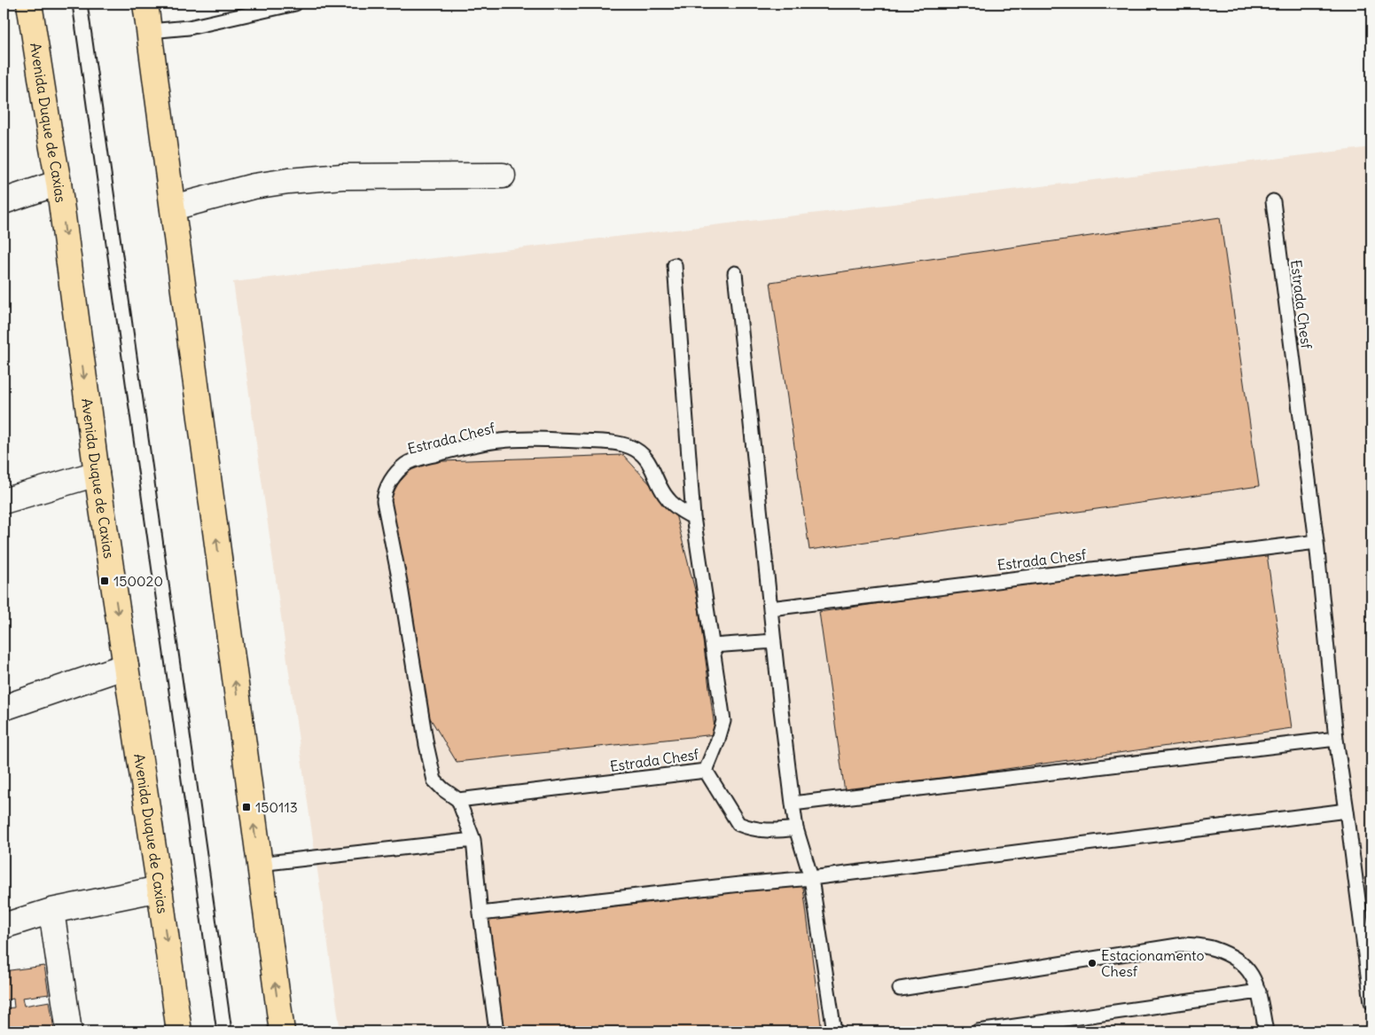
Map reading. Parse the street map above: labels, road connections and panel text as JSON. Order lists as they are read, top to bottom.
{
  "streets": {
    "highway": ["Avenida Duque de Caxias"],
    "lane": ["Estrada Chesf"]
  },
  "places": {
    "transit": ["150020", "150113"],
    "other": ["Estacionamento Chesf"]
  }
}
